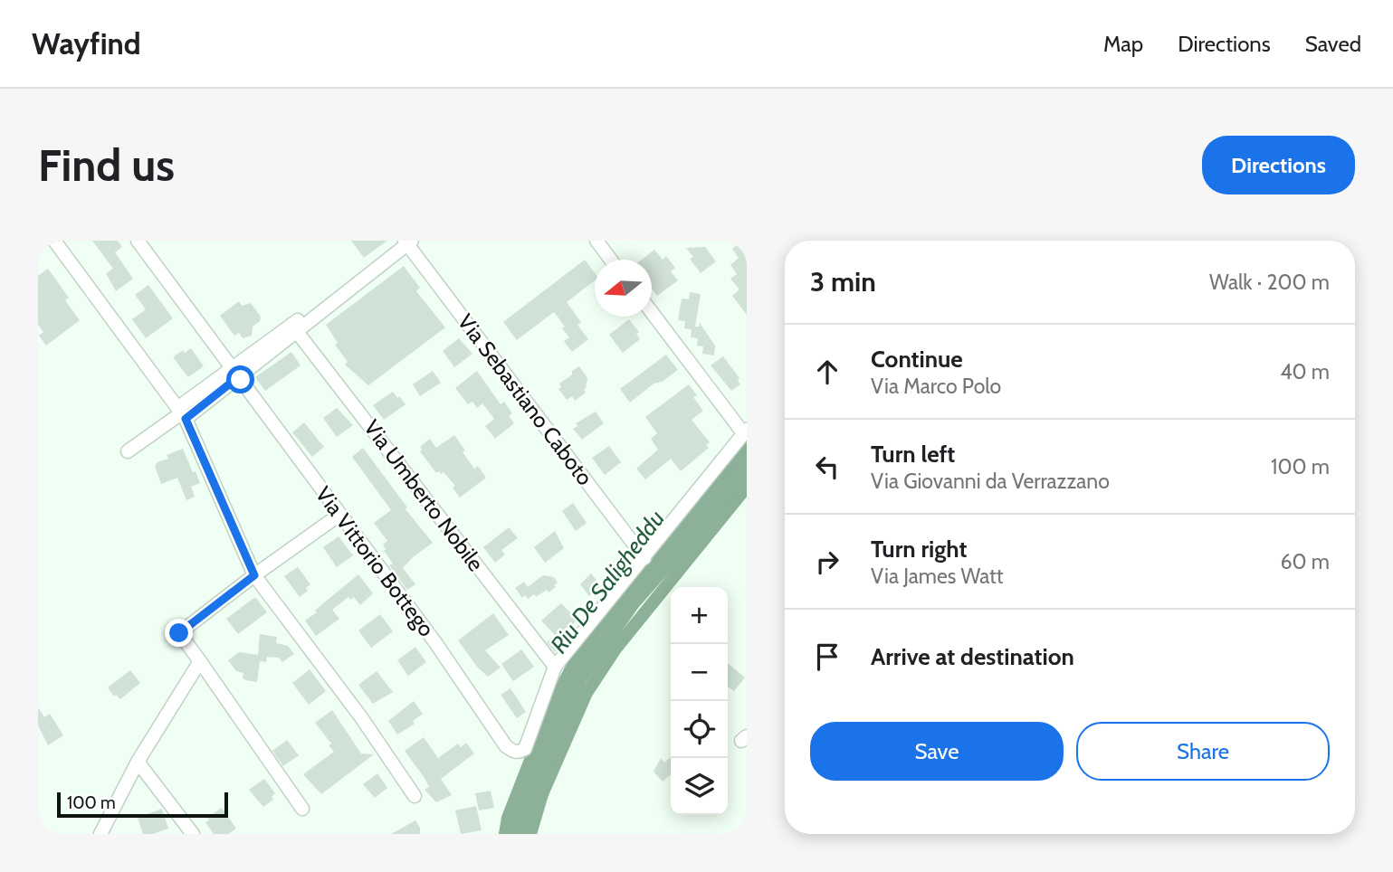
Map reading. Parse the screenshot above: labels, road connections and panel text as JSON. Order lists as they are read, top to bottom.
{
  "streets": {
    "street": ["Via Sebastiano Caboto", "Via Umberto Nobile", "Via Vittorio Bottego"]
  },
  "crossings": [
    ["Via Umberto Nobile", "Via Vittorio Bottego"]
  ],
  "water": ["Riu De Saligheddu"],
  "scale_bar": "100 m",
  "north": "left",
  "page": {
    "header": "Wayfind",
    "nav": ["Map", "Directions", "Saved"],
    "buttons": [
      "Directions",
      ["Save", "Share"]
    ],
    "title": "Find us",
    "heading": ["3 min", "Walk · 200 m"],
    "list": [
      ["Continue", "Via Marco Polo", "40 m"],
      ["Turn left", "Via Giovanni da Verrazzano", "100 m"],
      ["Turn right", "Via James Watt", "60 m"],
      "Arrive at destination"
    ],
    "map_buttons": ["+", "−"],
    "scale": "100 m"
  }
}
